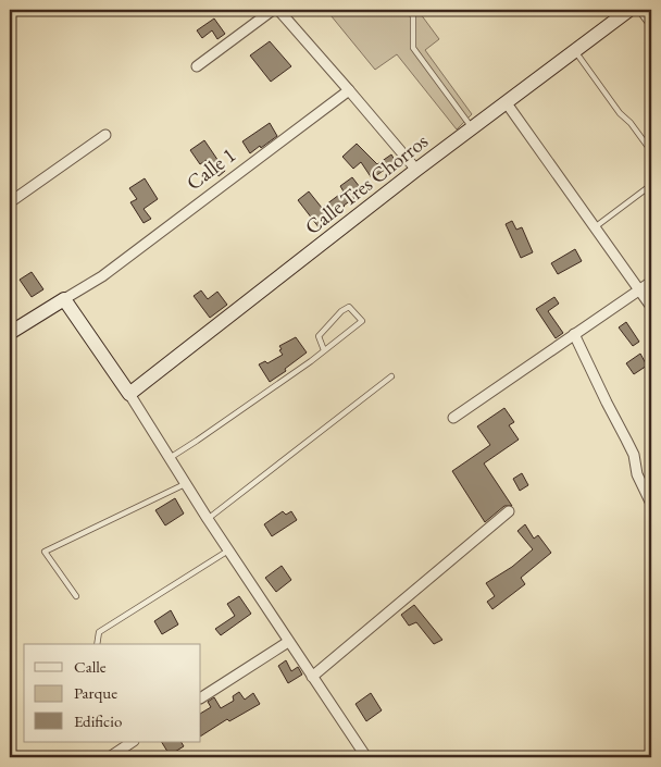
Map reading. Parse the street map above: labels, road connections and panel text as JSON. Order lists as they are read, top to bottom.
{
  "streets": {
    "main road": ["Calle 1", "Calle Tres Chorros"]
  },
  "legend": ["Calle", "Parque", "Edificio"]
}
